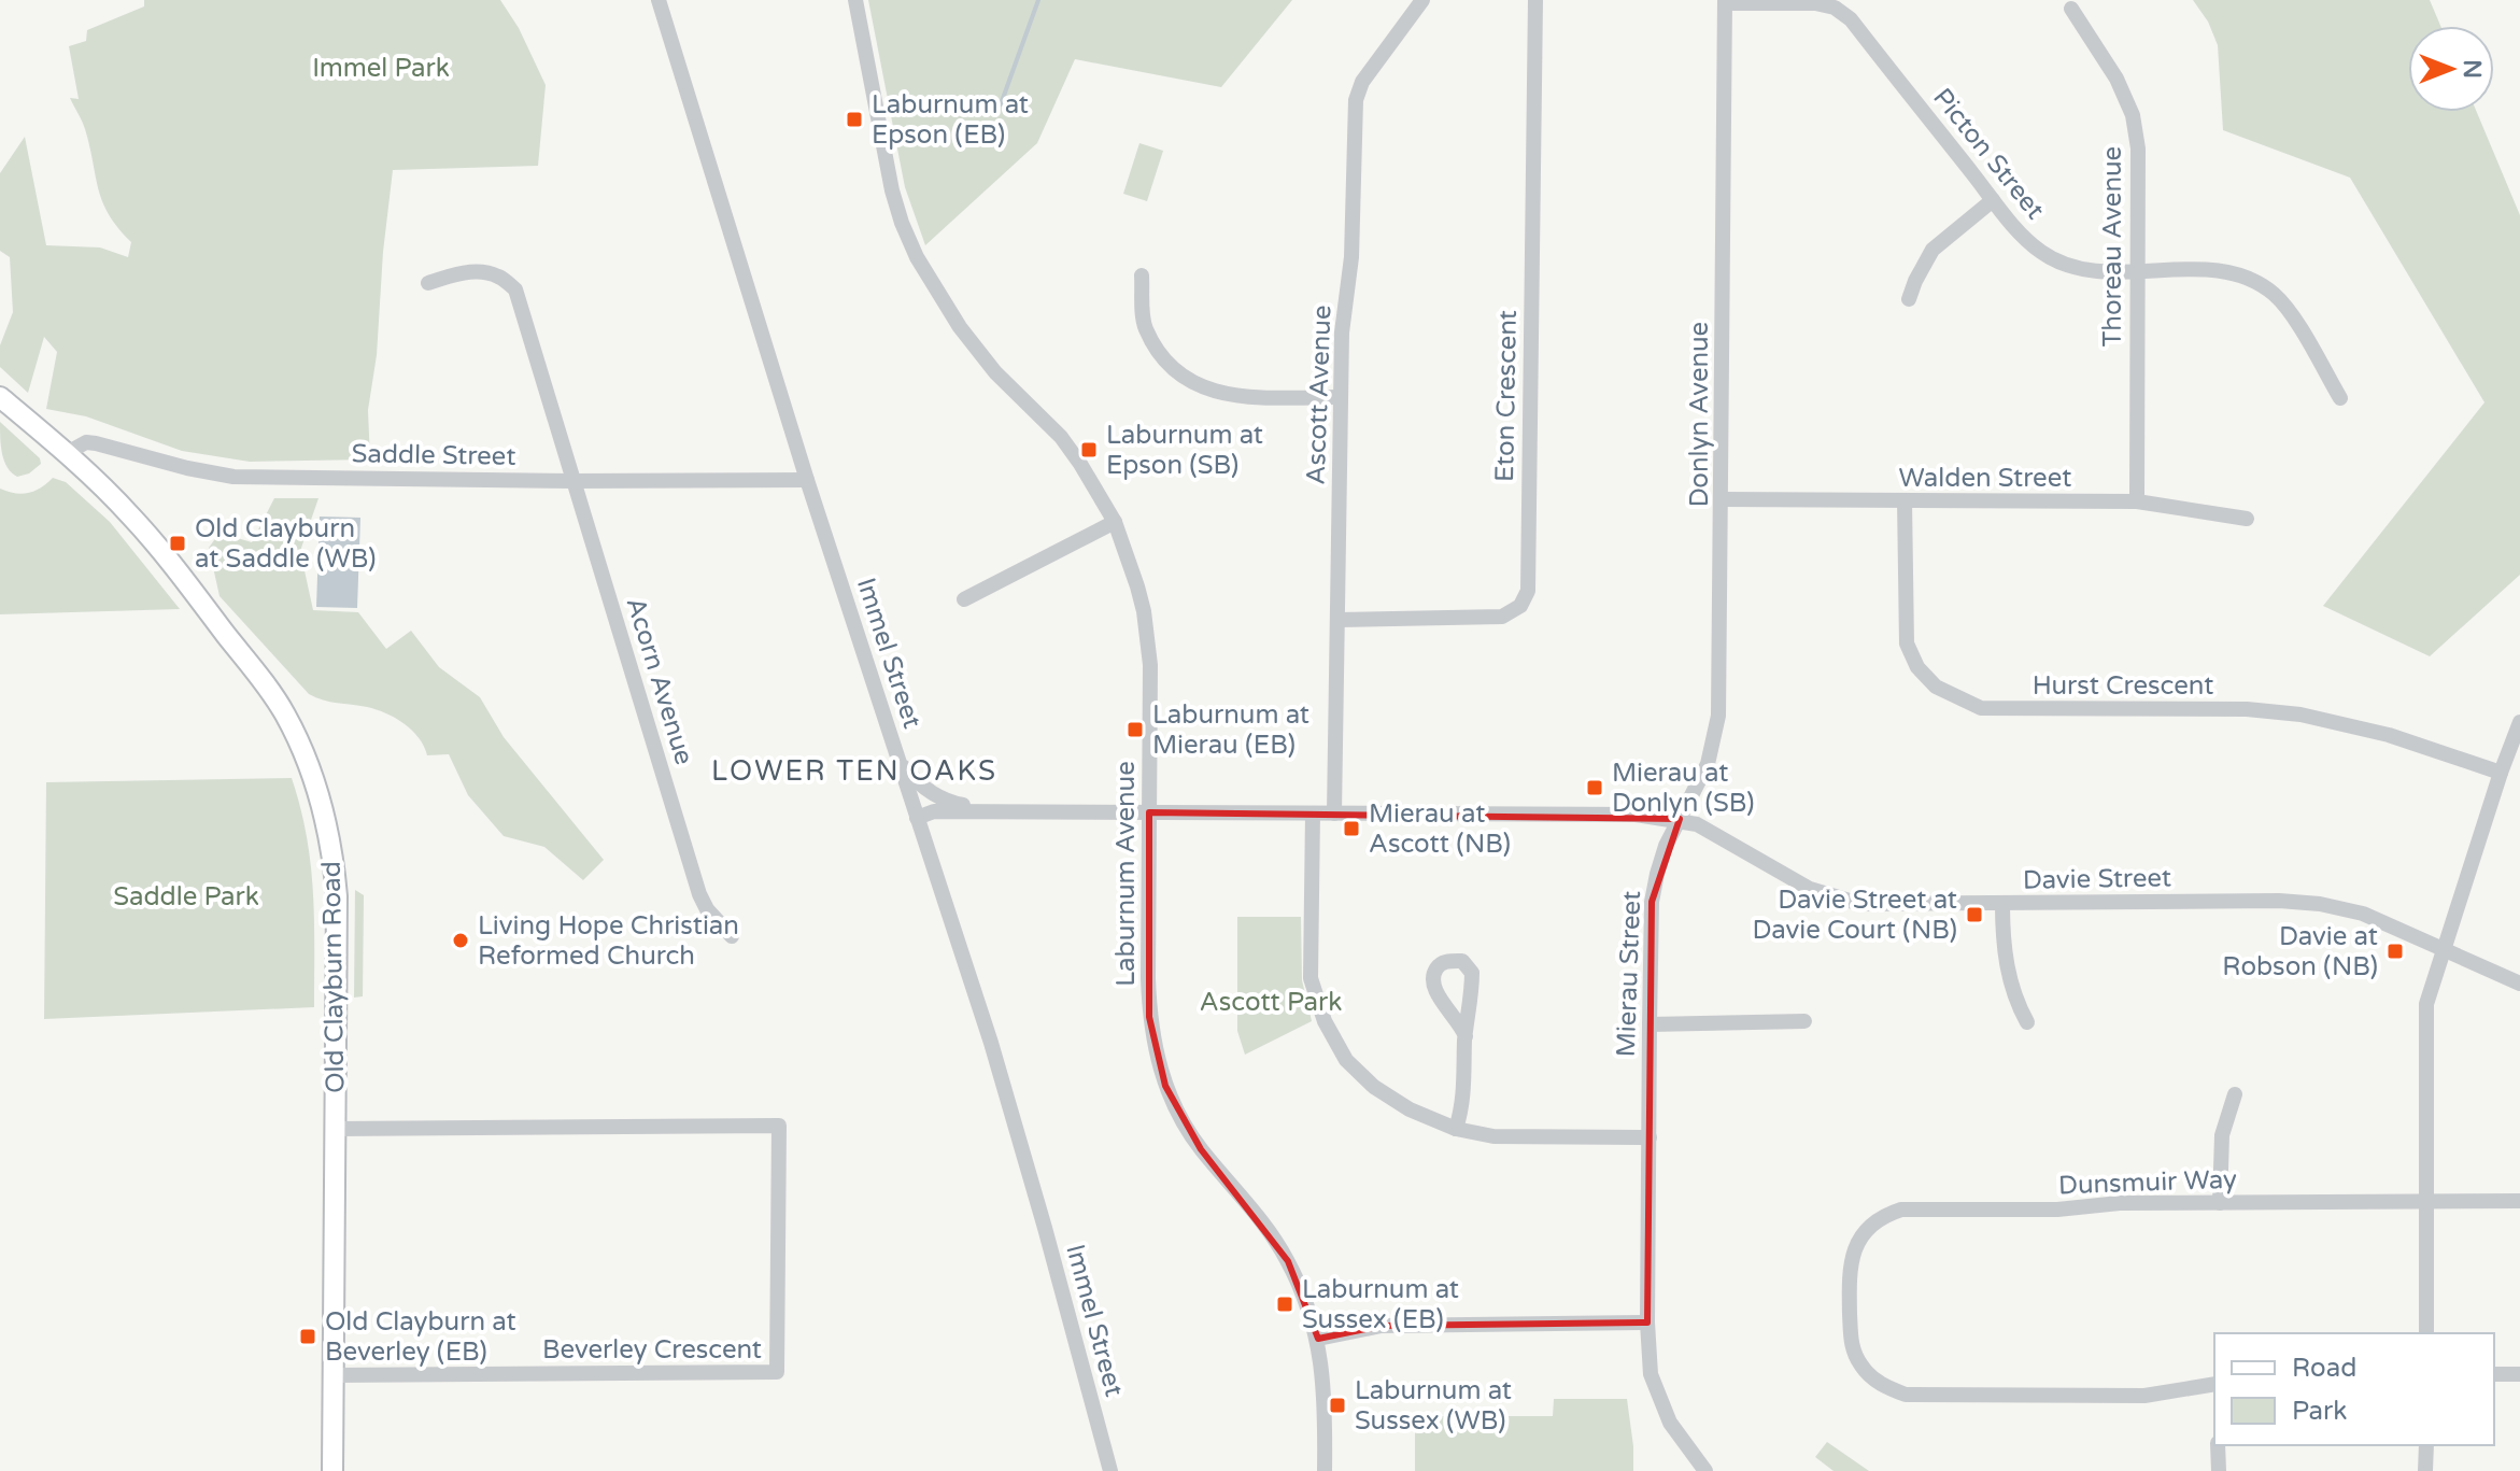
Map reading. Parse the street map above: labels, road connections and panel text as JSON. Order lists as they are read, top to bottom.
{
  "streets": {
    "main road": ["Old Clayburn Road"],
    "street": [
      "Picton Street",
      "Thoreau Avenue",
      "Ascott Avenue",
      "Eton Crescent",
      "Donlyn Avenue",
      "Saddle Street",
      "Walden Street",
      "Immel Street",
      "Acorn Avenue",
      "Hurst Crescent",
      "Laburnum Avenue",
      "Davie Street",
      "Mierau Street",
      "Dunsmuir Way",
      "Beverley Crescent"
    ]
  },
  "crossings": [
    ["Picton Street", "Thoreau Avenue"],
    ["Picton Street", "Donlyn Avenue"],
    ["Thoreau Avenue", "Walden Street"],
    ["Ascott Avenue", "Eton Crescent"],
    ["Donlyn Avenue", "Walden Street"],
    ["Donlyn Avenue", "Davie Street"],
    ["Donlyn Avenue", "Mierau Street"],
    ["Saddle Street", "Immel Street"],
    ["Saddle Street", "Acorn Avenue"],
    ["Saddle Street", "Old Clayburn Road"],
    ["Walden Street", "Hurst Crescent"],
    ["Davie Street", "Mierau Street"],
    ["Old Clayburn Road", "Beverley Crescent"]
  ],
  "districts": ["LOWER TEN OAKS"],
  "parks": ["Immel Park", "Saddle Park", "Ascott Park"],
  "places": {
    "transit": [
      "Laburnum at Epson (EB)",
      "Laburnum at Epson (SB)",
      "Old Clayburn at Saddle (WB)",
      "Laburnum at Mierau (EB)",
      "Mierau at Donlyn (SB)",
      "Mierau at Ascott (NB)",
      "Davie Street at Davie Court (NB)",
      "Davie at Robson (NB)",
      "Laburnum at Sussex (EB)",
      "Old Clayburn at Beverley (EB)",
      "Laburnum at Sussex (WB)"
    ],
    "other": ["Living Hope Christian Reformed Church"]
  },
  "legend": ["Road", "Park"],
  "north": "right"
}
